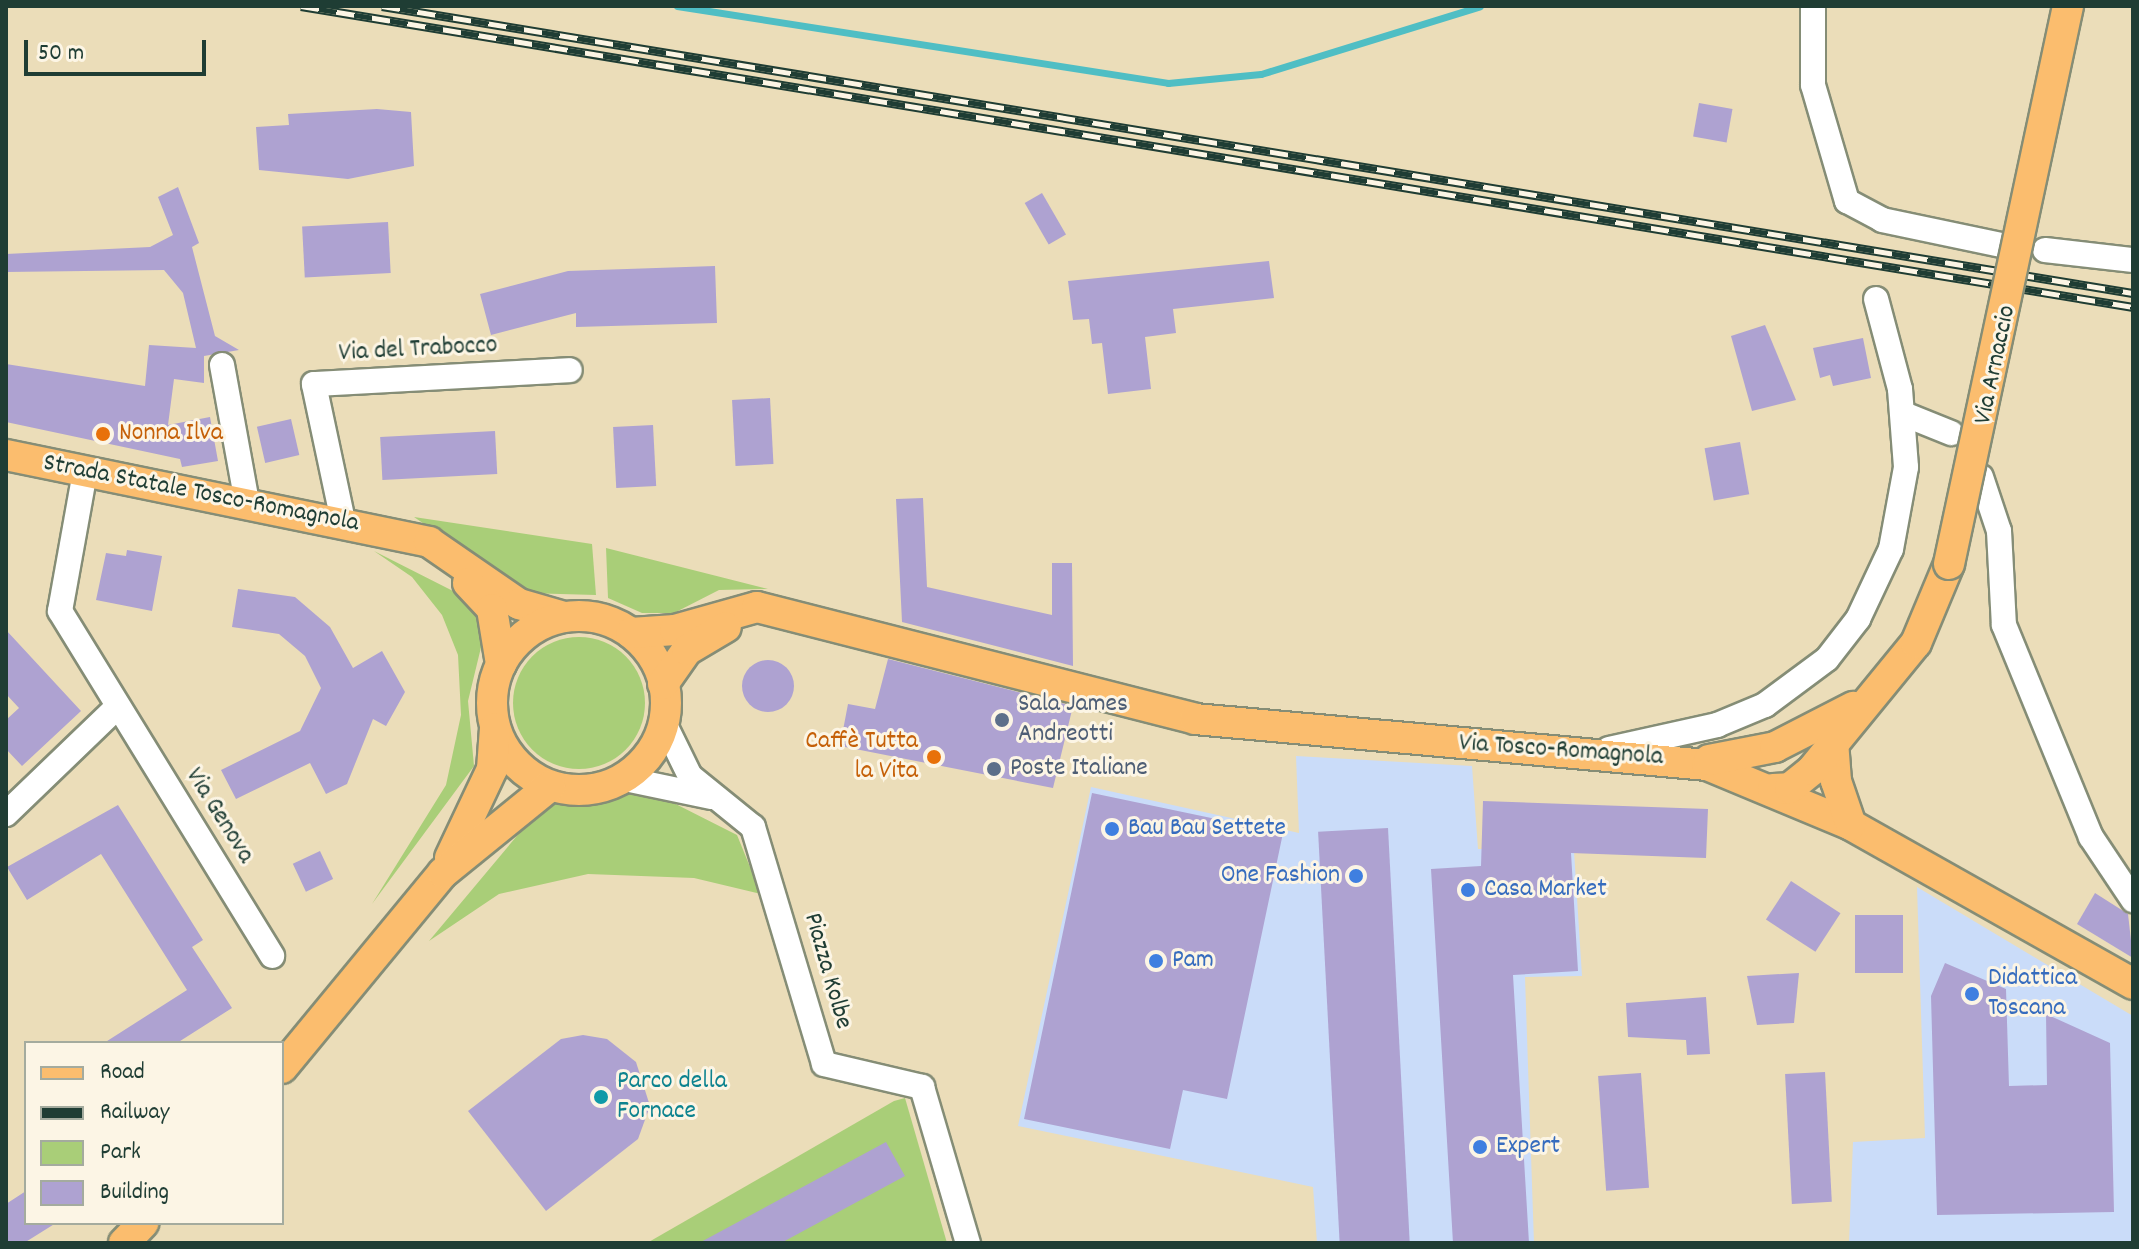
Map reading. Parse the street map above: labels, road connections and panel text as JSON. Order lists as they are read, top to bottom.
{
  "streets": {
    "main road": ["Via Arnaccio", "Strada Statale Tosco-Romagnola", "Via Tosco-Romagnola"],
    "street": ["Via del Trabocco", "Via Genova", "Piazza Kolbe"]
  },
  "crossings": [
    ["Via del Trabocco", "Strada Statale Tosco-Romagnola"],
    ["Via Arnaccio", "Via Tosco-Romagnola"],
    ["Strada Statale Tosco-Romagnola", "Via Tosco-Romagnola"],
    ["Strada Statale Tosco-Romagnola", "Via Genova"],
    ["Strada Statale Tosco-Romagnola", "Piazza Kolbe"]
  ],
  "places": [
    "Nonna Ilva",
    "Sala James Andreotti",
    "Caffè Tutta la Vita",
    "Poste Italiane",
    "Bau Bau Settete",
    "One Fashion",
    "Casa Market",
    "Pam",
    "Didattica Toscana",
    "Parco della Fornace",
    "Expert"
  ],
  "legend": [
    "Road",
    "Railway",
    "Park",
    "Building"
  ],
  "scale_bar": "50 m"
}
